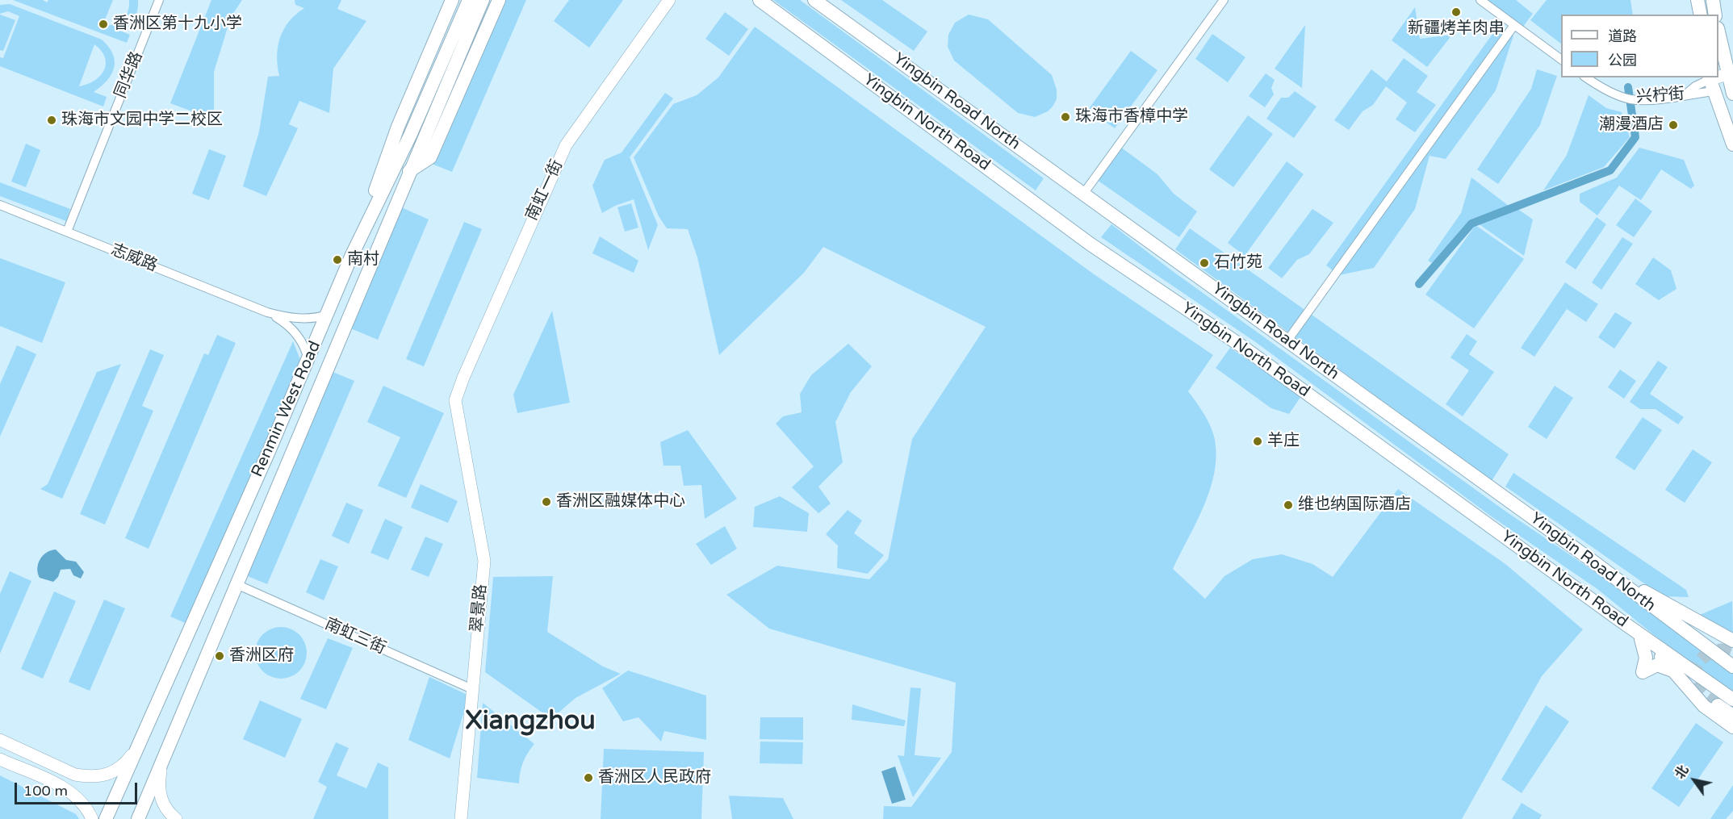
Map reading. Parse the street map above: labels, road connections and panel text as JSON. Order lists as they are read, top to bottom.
{
  "streets": {
    "main road": [
      "Yingbin Road North",
      "Yingbin North Road",
      "南虹一街",
      "Renmin West Road",
      "翠景路"
    ],
    "street": [
      "同华路",
      "兴柠街",
      "志威路",
      "南虹三街"
    ]
  },
  "crossings": [
    ["同华路", "志威路"],
    ["南虹一街", "翠景路"],
    ["志威路", "Renmin West Road"],
    ["Renmin West Road", "南虹三街"],
    ["翠景路", "南虹三街"]
  ],
  "districts": ["Xiangzhou"],
  "places": [
    "新疆烤羊肉串",
    "香洲区第十九小学",
    "珠海市香樟中学",
    "珠海市文园中学二校区",
    "潮漫酒店",
    "南村",
    "石竹苑",
    "羊庄",
    "香洲区融媒体中心",
    "维也纳国际酒店",
    "香洲区府",
    "香洲区人民政府"
  ],
  "legend": ["道路", "公园"],
  "scale_bar": "100 m",
  "north": "top left"
}
